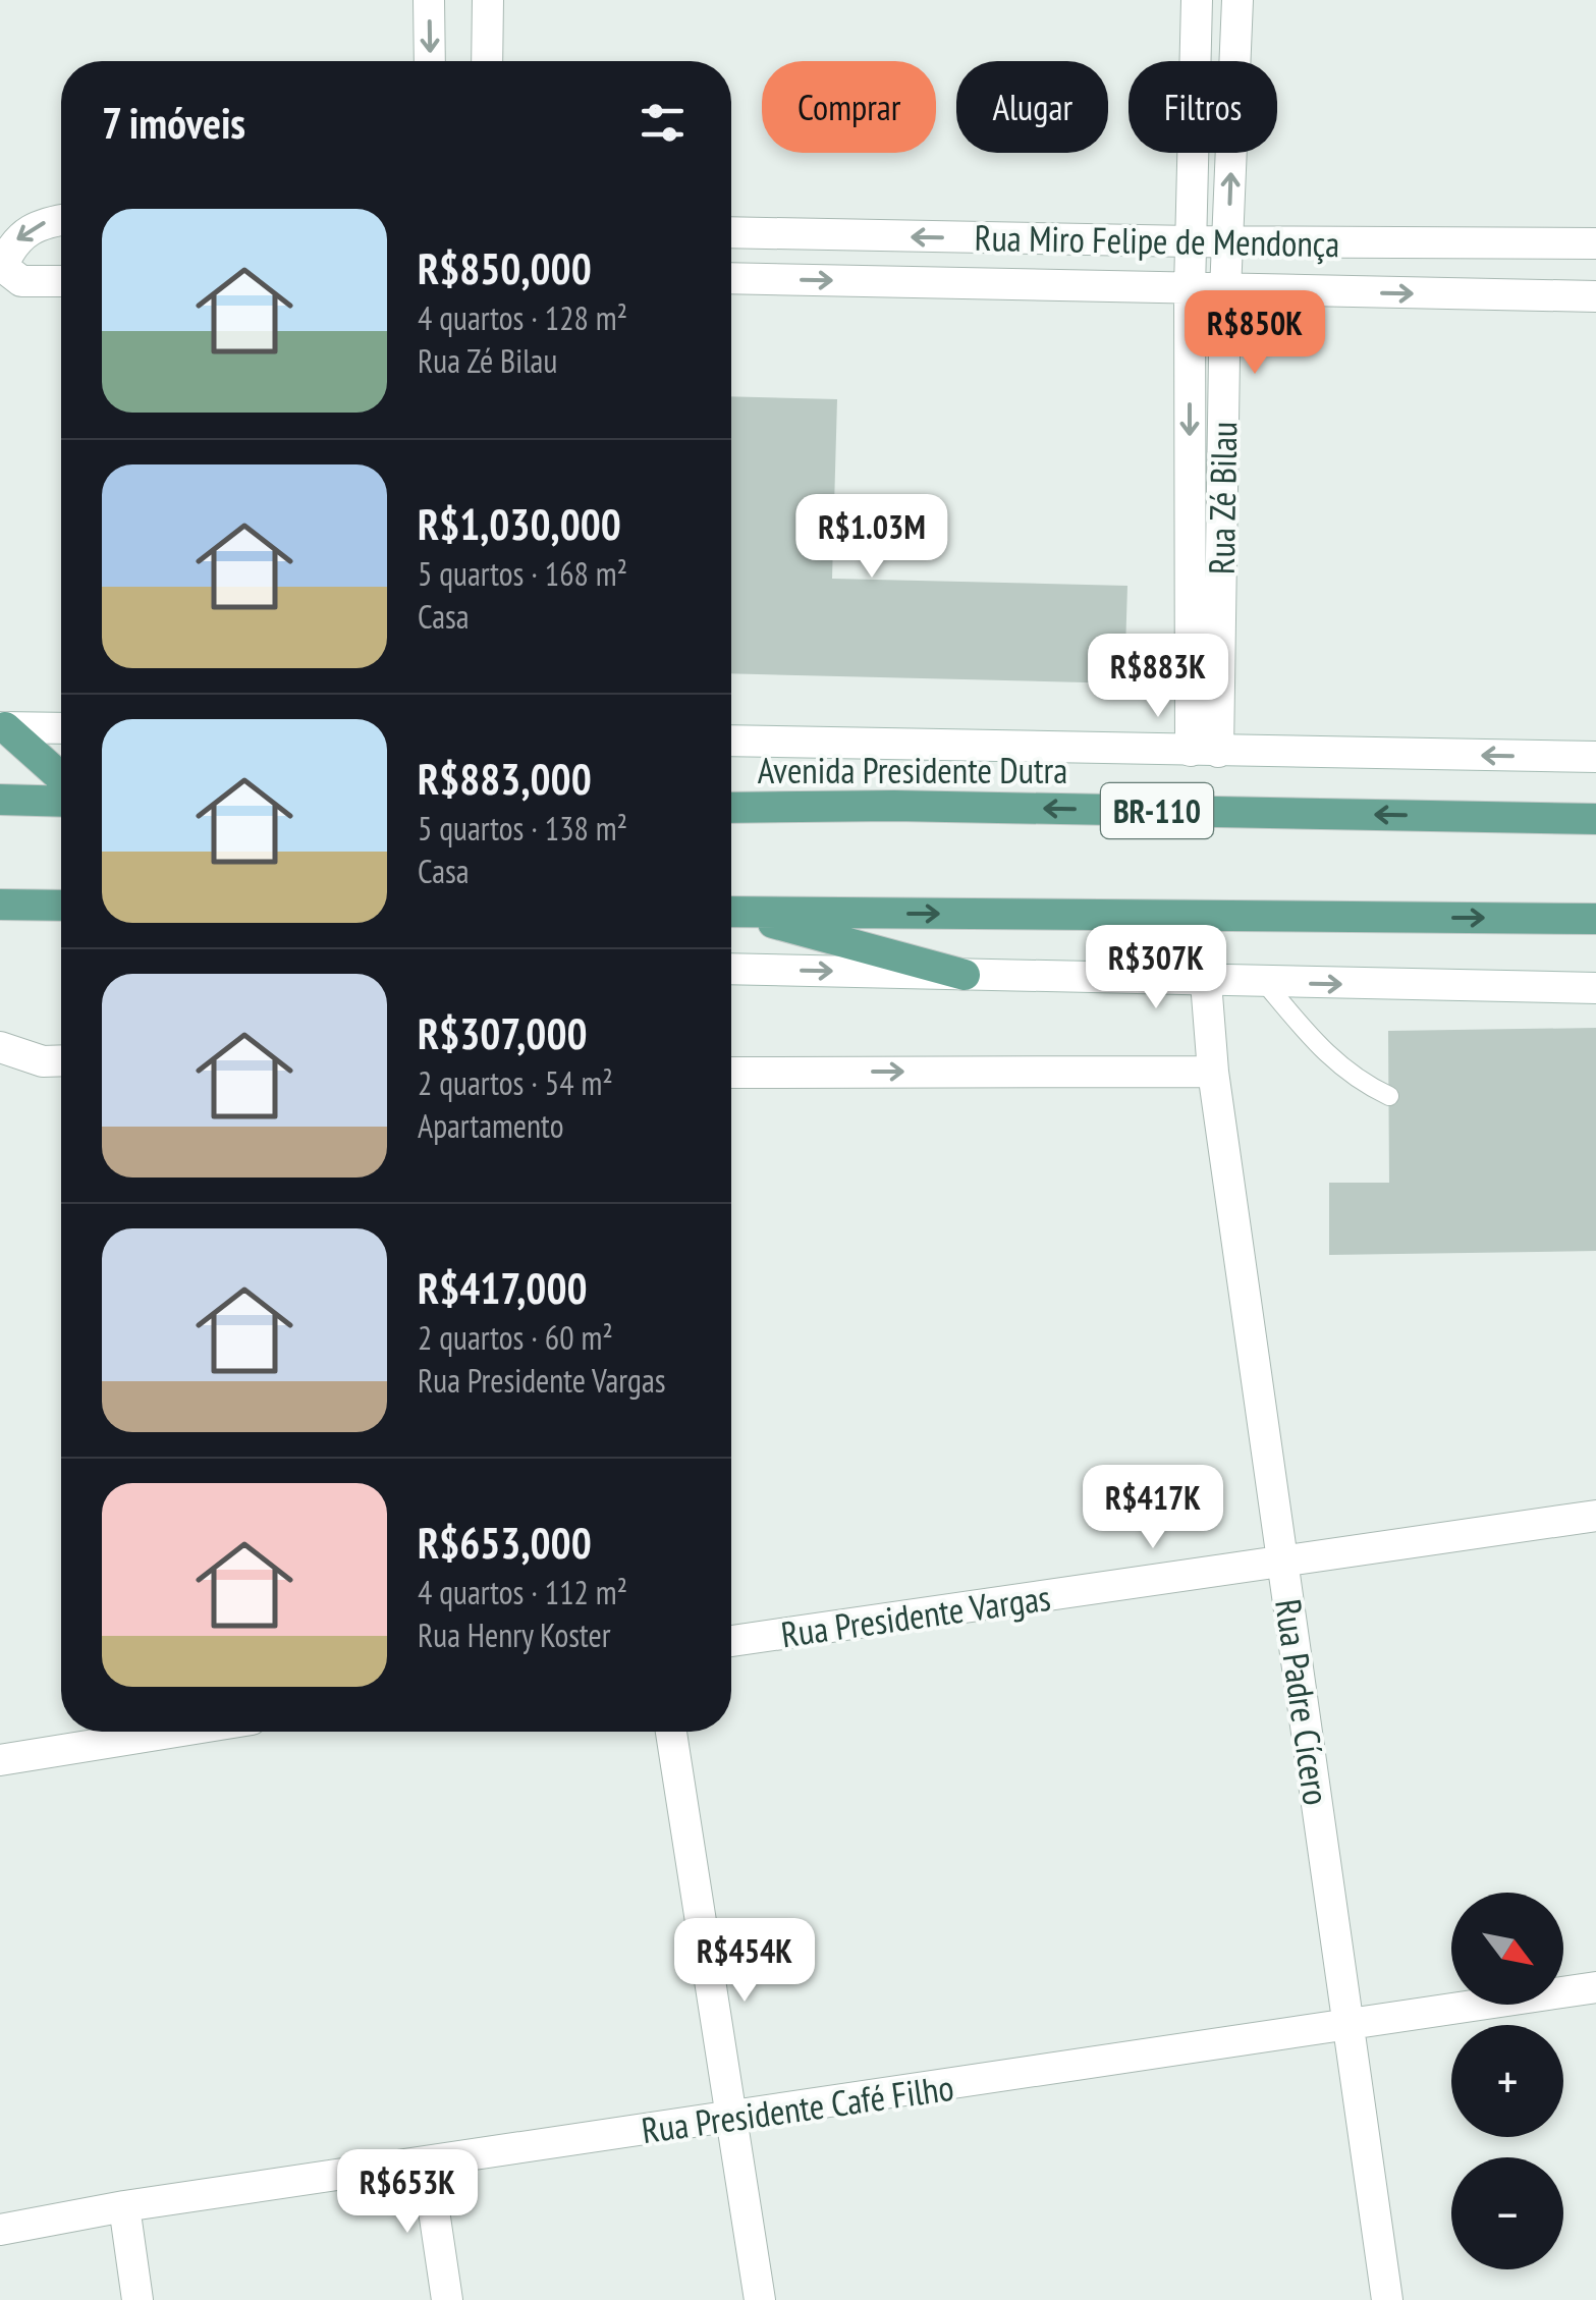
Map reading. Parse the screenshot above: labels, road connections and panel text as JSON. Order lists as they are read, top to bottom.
{
  "streets": {
    "main road": ["Avenida Presidente Dutra", "BR-110"],
    "street": [
      "Rua Miro Felipe de Mendonça",
      "Rua Zé Bilau",
      "Rua Presidente Vargas",
      "Rua Padre Cícero",
      "Rua Presidente Café Filho"
    ]
  },
  "crossings": [
    ["Rua Miro Felipe de Mendonça", "Rua Zé Bilau"],
    ["Rua Zé Bilau", "Avenida Presidente Dutra"],
    ["Rua Presidente Vargas", "Rua Padre Cícero"],
    ["Rua Padre Cícero", "Rua Presidente Café Filho"]
  ],
  "north": "bottom right",
  "page": {
    "chip": ["Comprar", "Alugar", "Filtros"],
    "heading": "7 imóveis",
    "list": [
      {
        "name": "R$850,000",
        "note": "4 quartos · 128 m² · Rua Zé Bilau"
      },
      {
        "name": "R$1,030,000",
        "note": "5 quartos · 168 m² · Casa"
      },
      {
        "name": "R$883,000",
        "note": "5 quartos · 138 m² · Casa"
      },
      {
        "name": "R$307,000",
        "note": "2 quartos · 54 m² · Apartamento"
      },
      {
        "name": "R$417,000",
        "note": "2 quartos · 60 m² · Rua Presidente Vargas"
      },
      {
        "name": "R$653,000",
        "note": "4 quartos · 112 m² · Rua Henry Koster"
      }
    ],
    "price": [
      "R$850K",
      "R$1.03M",
      "R$883K",
      "R$307K",
      "R$417K",
      "R$454K",
      "R$653K"
    ],
    "map_buttons": ["+", "−"]
  }
}
